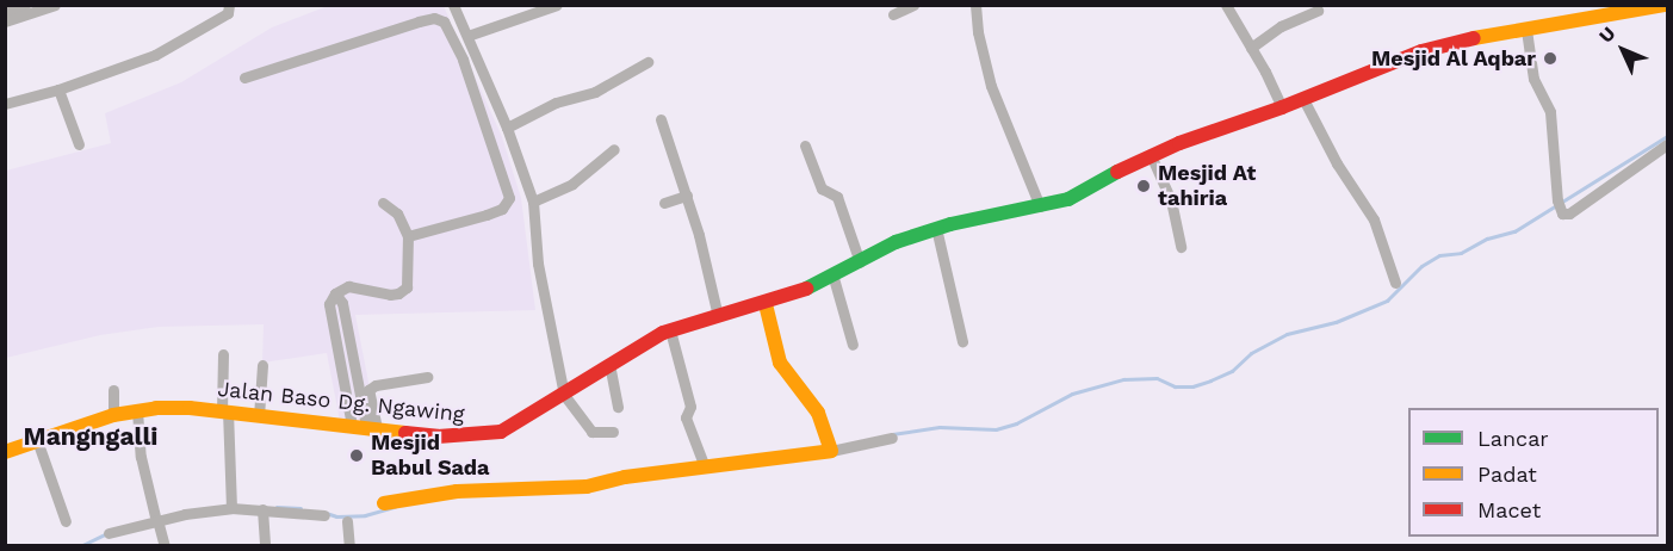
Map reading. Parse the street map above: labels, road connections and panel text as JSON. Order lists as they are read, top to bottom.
{
  "streets": {
    "main road": ["Jalan Baso Dg. Ngawing"]
  },
  "districts": ["Mangngalli"],
  "places": ["Mesjid Al Aqbar", "Mesjid At tahiria", "Mesjid Babul Sada"],
  "legend": ["Lancar", "Padat", "Macet"],
  "north": "top left"
}
